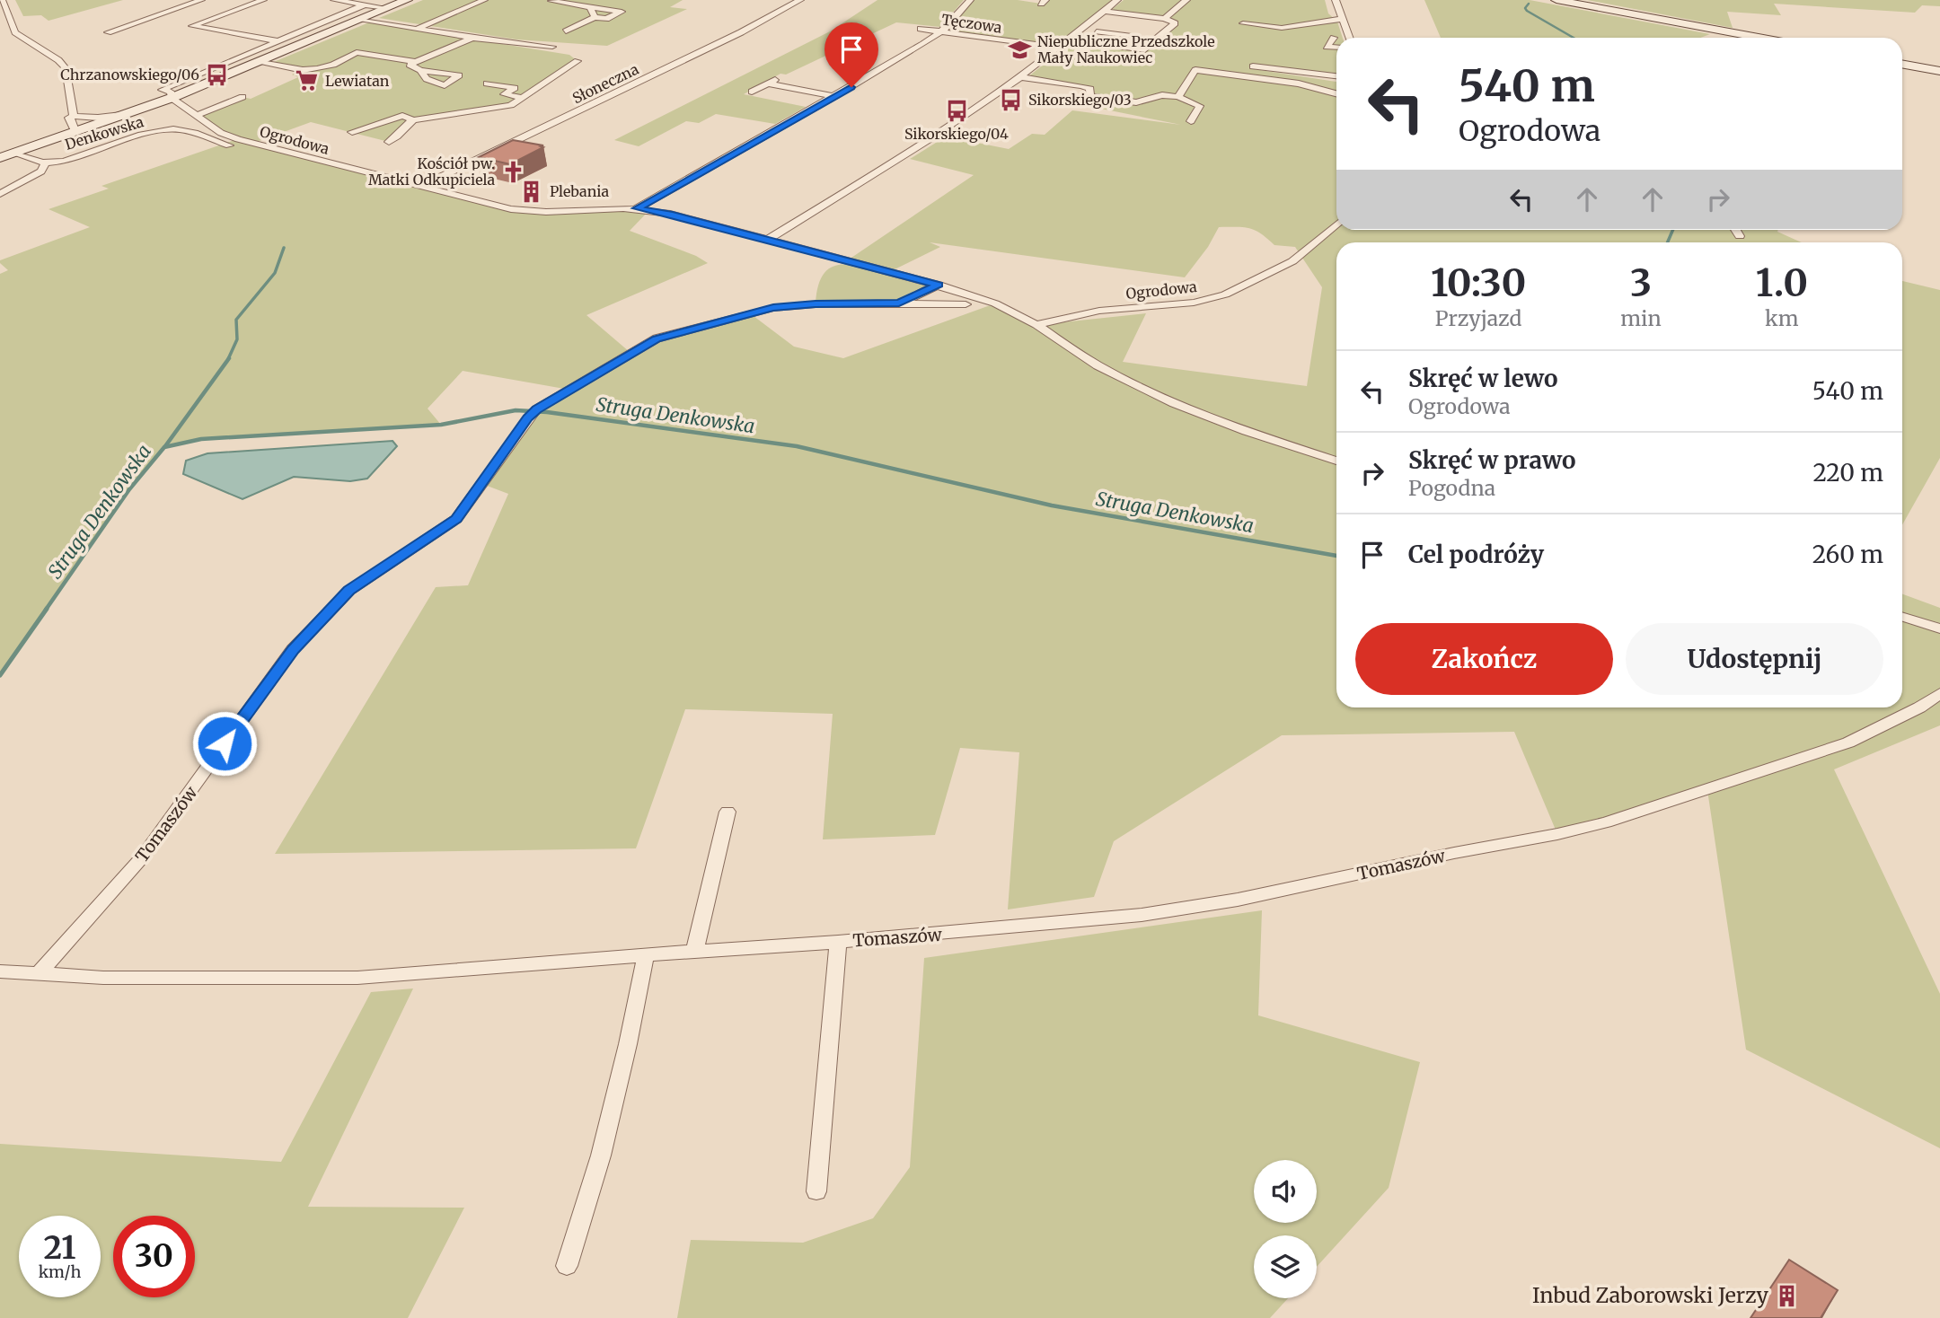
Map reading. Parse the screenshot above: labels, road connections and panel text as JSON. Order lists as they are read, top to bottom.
{
  "streets": {
    "street": [
      "Tęczowa",
      "Słoneczna",
      "Denkowska",
      "Ogrodowa",
      "Tomaszów"
    ]
  },
  "crossings": [
    ["Słoneczna", "Ogrodowa"],
    ["Denkowska", "Ogrodowa"]
  ],
  "water": ["Struga Denkowska"],
  "places": {
    "school or university": ["Niepubliczne Przedszkole Mały Naukowiec"],
    "bus stop": ["Chrzanowskiego/06", "Sikorskiego/03", "Sikorskiego/04"],
    "supermarket": ["Lewiatan"],
    "church": ["Kościół pw. Matki Odkupiciela"],
    "building": ["Plebania", "Inbud Zaborowski Jerzy"]
  },
  "page": {
    "turn": ["540 m", "Ogrodowa"],
    "eta": [
      "10:30",
      "Przyjazd",
      "3",
      "min",
      "1.0",
      "km"
    ],
    "list": [
      {
        "name": "Skręć w lewo",
        "note": "Ogrodowa",
        "value": "540 m"
      },
      {
        "name": "Skręć w prawo",
        "note": "Pogodna",
        "value": "220 m"
      },
      {
        "name": "Cel podróży",
        "value": "260 m"
      }
    ],
    "buttons": ["Zakończ", "Udostępnij"],
    "speed": "21 km/h",
    "limit": "30"
  }
}
